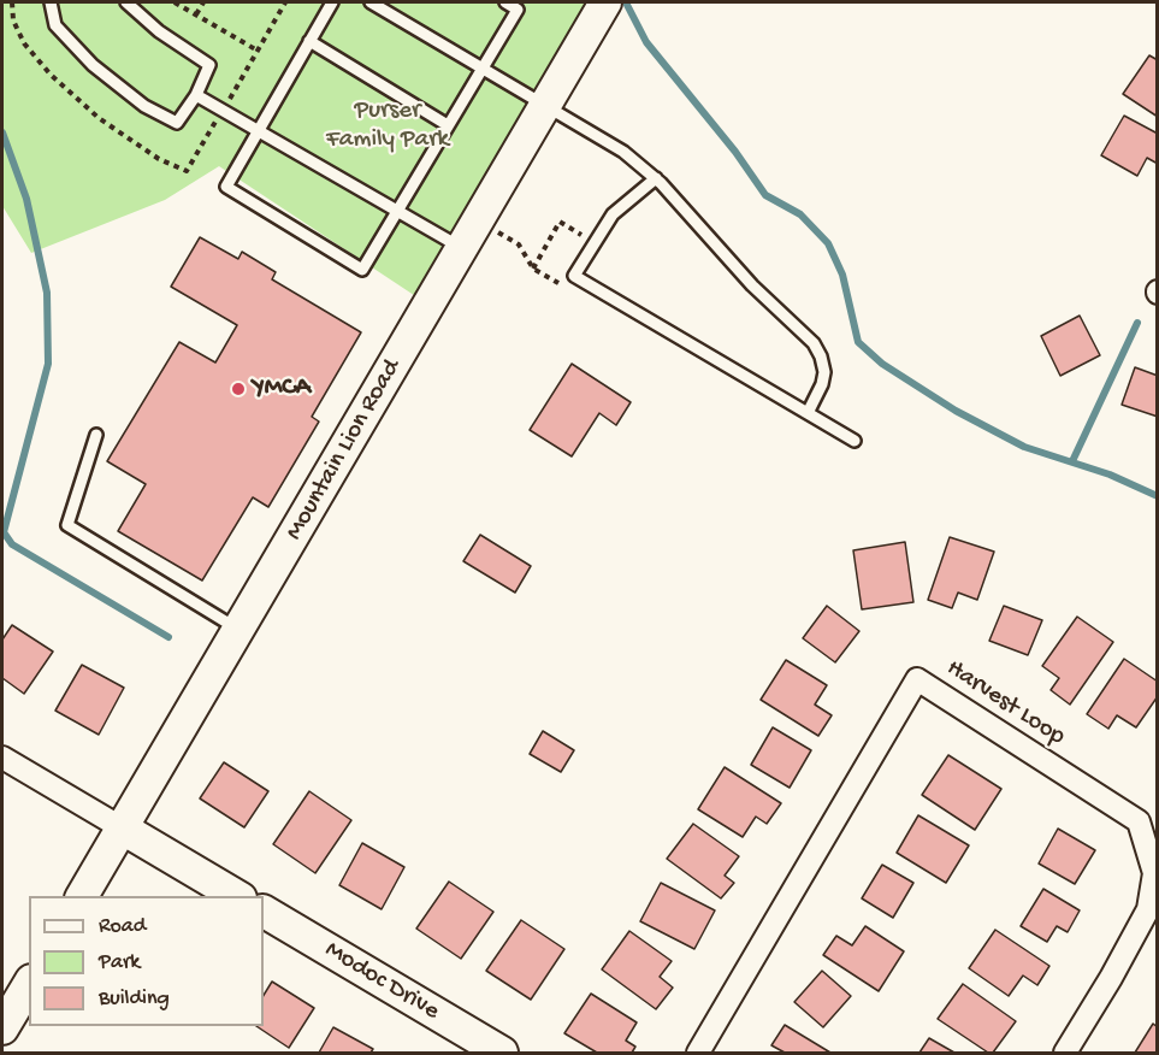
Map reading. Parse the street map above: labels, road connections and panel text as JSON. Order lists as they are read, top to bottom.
{
  "streets": {
    "street": ["Mountain Lion Road", "Harvest Loop", "Modoc Drive"]
  },
  "parks": ["Purser Family Park"],
  "places": ["YMCA"],
  "legend": ["Road", "Park", "Building"]
}
